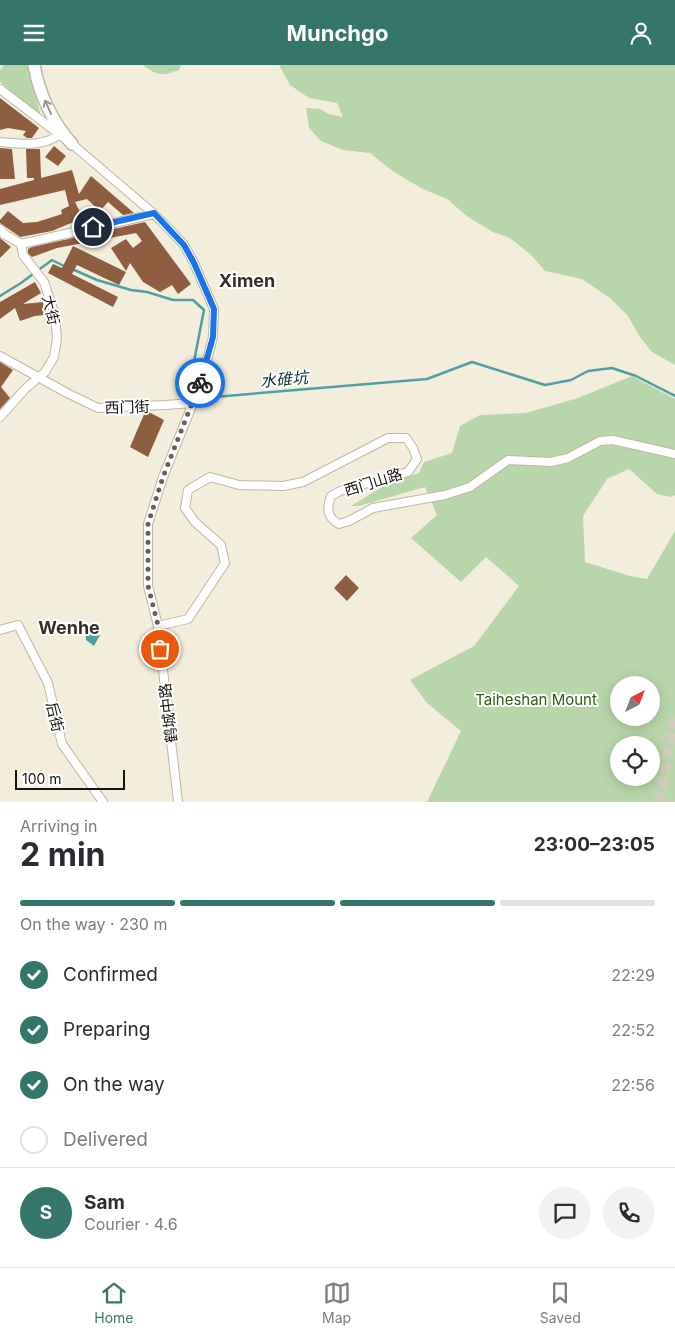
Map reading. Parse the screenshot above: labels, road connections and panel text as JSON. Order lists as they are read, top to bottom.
{
  "streets": {
    "street": [
      "大街",
      "西门街",
      "西门山路",
      "鹤城中路",
      "后街"
    ]
  },
  "crossings": [
    ["大街", "西门街"],
    ["西门街", "鹤城中路"],
    ["西门山路", "鹤城中路"]
  ],
  "districts": ["Ximen", "Wenhe"],
  "water": ["水碓坑"],
  "parks": ["Taiheshan Mount"],
  "scale_bar": "100 m",
  "north": "top right",
  "page": {
    "header": "Munchgo",
    "scale": "100 m",
    "heading": ["2 min", "Arriving in", "23:00–23:05"],
    "panel": ["Sam", "Courier · 4.6"],
    "bar": "On the way · 230 m",
    "list": [
      ["Confirmed", "22:29"],
      ["Preparing", "22:52"],
      ["On the way", "22:56"],
      "Delivered"
    ],
    "round": "S",
    "tabs": ["Home", "Map", "Saved"]
  }
}
